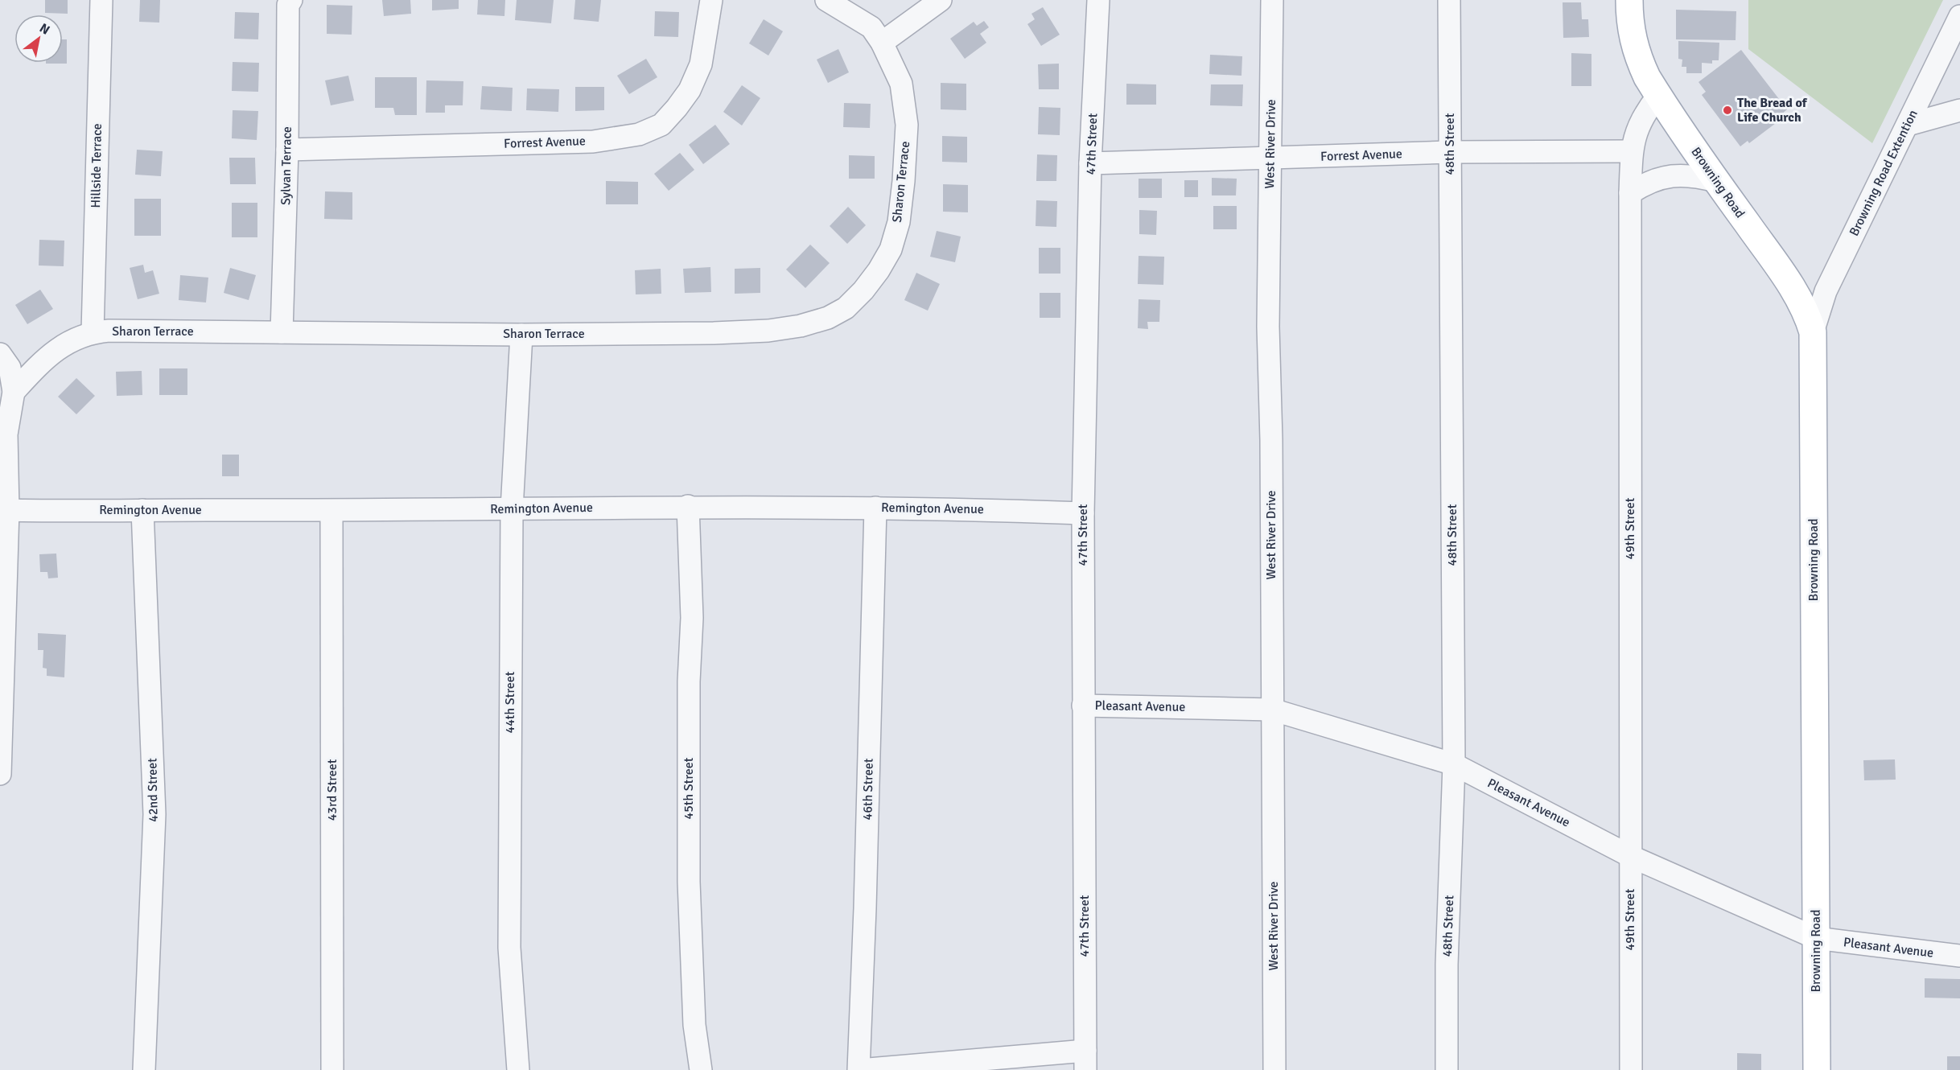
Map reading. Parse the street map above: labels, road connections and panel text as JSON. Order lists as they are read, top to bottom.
{
  "streets": {
    "main road": ["Browning Road"],
    "street": [
      "Forrest Avenue",
      "47th Street",
      "West River Drive",
      "48th Street",
      "Hillside Terrace",
      "Sylvan Terrace",
      "Browning Road Extention",
      "Sharon Terrace",
      "Remington Avenue",
      "49th Street",
      "44th Street",
      "Pleasant Avenue",
      "45th Street",
      "46th Street",
      "42nd Street",
      "43rd Street"
    ]
  },
  "crossings": [
    ["Forrest Avenue", "47th Street"],
    ["Forrest Avenue", "West River Drive"],
    ["Forrest Avenue", "48th Street"],
    ["Forrest Avenue", "Sylvan Terrace"],
    ["Forrest Avenue", "49th Street"],
    ["47th Street", "Remington Avenue"],
    ["47th Street", "Pleasant Avenue"],
    ["West River Drive", "Pleasant Avenue"],
    ["48th Street", "Pleasant Avenue"],
    ["Hillside Terrace", "Sharon Terrace"],
    ["Sylvan Terrace", "Sharon Terrace"],
    ["Browning Road Extention", "Browning Road"],
    ["Sharon Terrace", "44th Street"],
    ["Browning Road", "49th Street"],
    ["Browning Road", "Pleasant Avenue"],
    ["Remington Avenue", "44th Street"],
    ["Remington Avenue", "45th Street"],
    ["Remington Avenue", "46th Street"],
    ["Remington Avenue", "42nd Street"],
    ["Remington Avenue", "43rd Street"],
    ["49th Street", "Pleasant Avenue"]
  ],
  "places": ["The Bread of Life Church"],
  "north": "top right"
}
